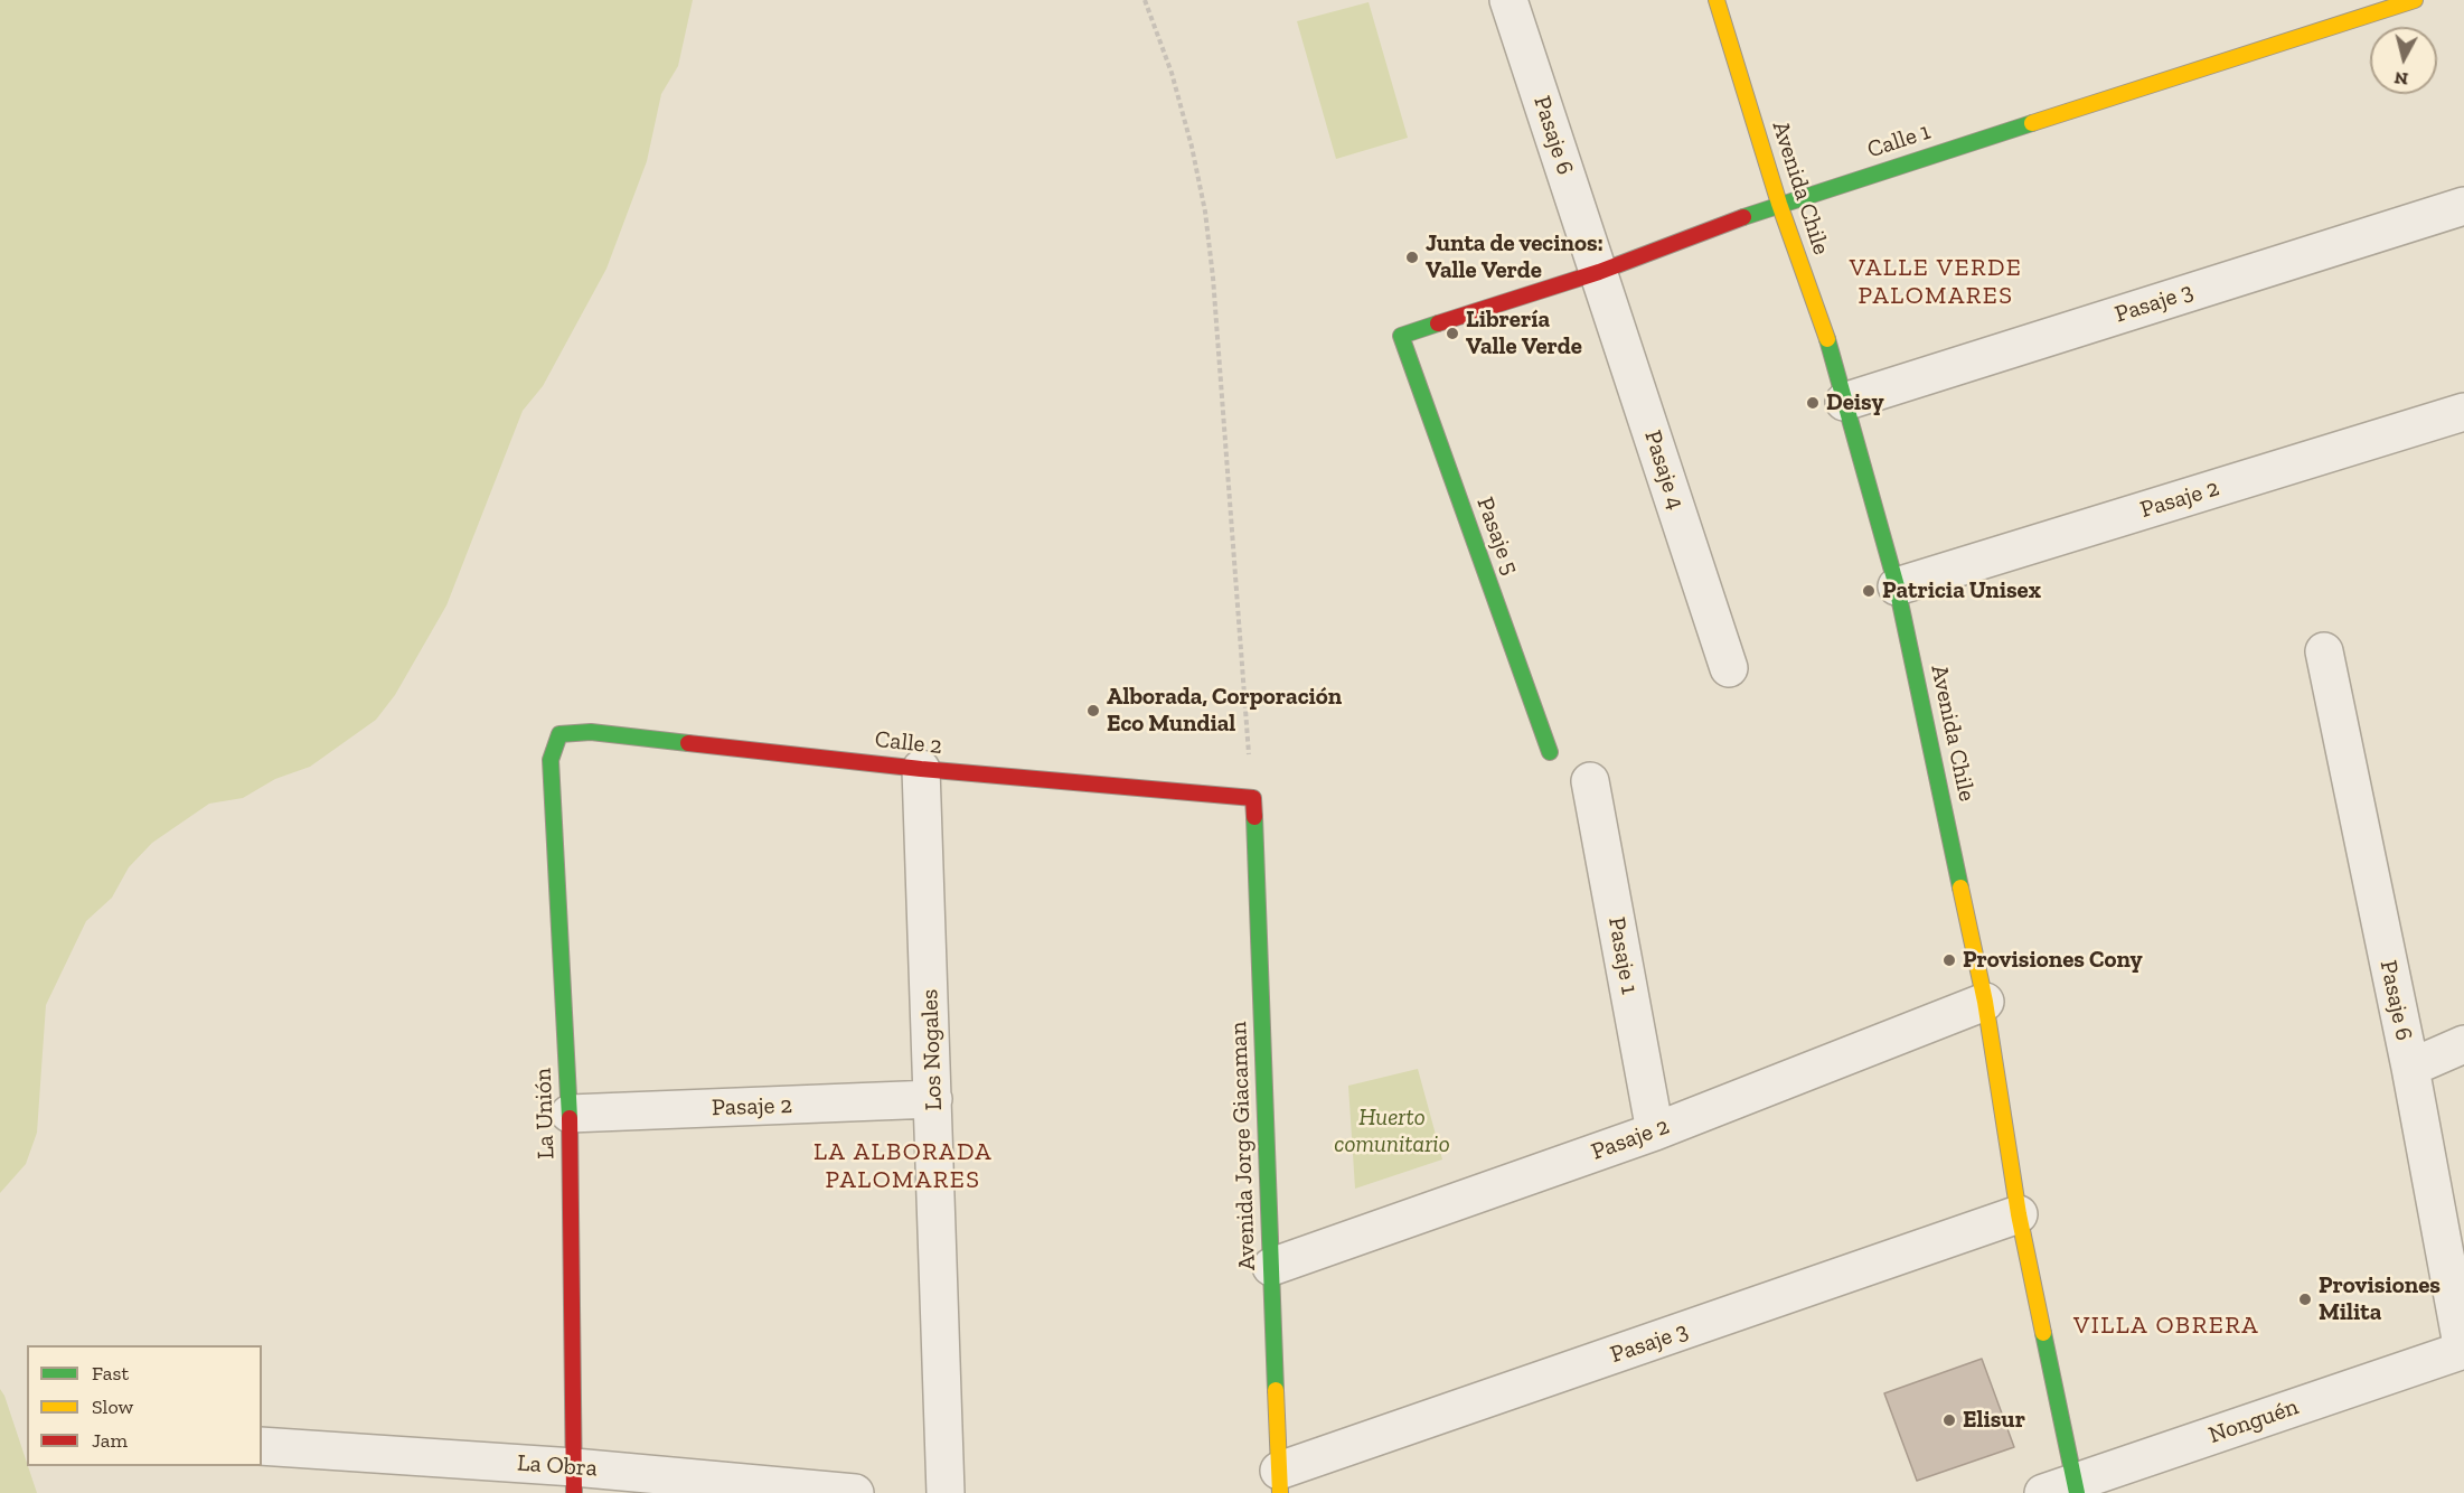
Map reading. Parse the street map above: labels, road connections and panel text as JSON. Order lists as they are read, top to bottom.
{
  "streets": {
    "street": [
      "Pasaje 6",
      "Calle 1",
      "Avenida Chile",
      "Pasaje 3",
      "Pasaje 4",
      "Pasaje 2",
      "Pasaje 5",
      "Calle 2",
      "Pasaje 1",
      "Los Nogales",
      "La Unión",
      "Avenida Jorge Giacaman",
      "Nonguén",
      "La Obra"
    ]
  },
  "crossings": [
    ["Pasaje 6", "Calle 1"],
    ["Pasaje 6", "Pasaje 4"],
    ["Pasaje 6", "Nonguén"],
    ["Calle 1", "Avenida Chile"],
    ["Calle 1", "Pasaje 4"],
    ["Calle 1", "Pasaje 5"],
    ["Avenida Chile", "Pasaje 3"],
    ["Avenida Chile", "Pasaje 2"],
    ["Avenida Chile", "Nonguén"],
    ["Pasaje 3", "Avenida Jorge Giacaman"],
    ["Pasaje 2", "Pasaje 1"],
    ["Pasaje 2", "Los Nogales"],
    ["Pasaje 2", "La Unión"],
    ["Pasaje 2", "Avenida Jorge Giacaman"],
    ["Calle 2", "Los Nogales"],
    ["Calle 2", "La Unión"],
    ["Calle 2", "Avenida Jorge Giacaman"],
    ["La Unión", "La Obra"]
  ],
  "districts": ["VALLE VERDE PALOMARES", "LA ALBORADA PALOMARES", "VILLA OBRERA"],
  "parks": ["Huerto comunitario"],
  "places": [
    "Junta de vecinos: Valle Verde",
    "Librería Valle Verde",
    "Deisy",
    "Patricia Unisex",
    "Alborada, Corporación Eco Mundial",
    "Provisiones Cony",
    "Provisiones Milita",
    "Elisur"
  ],
  "legend": ["Fast", "Slow", "Jam"],
  "north": "bottom"
}
